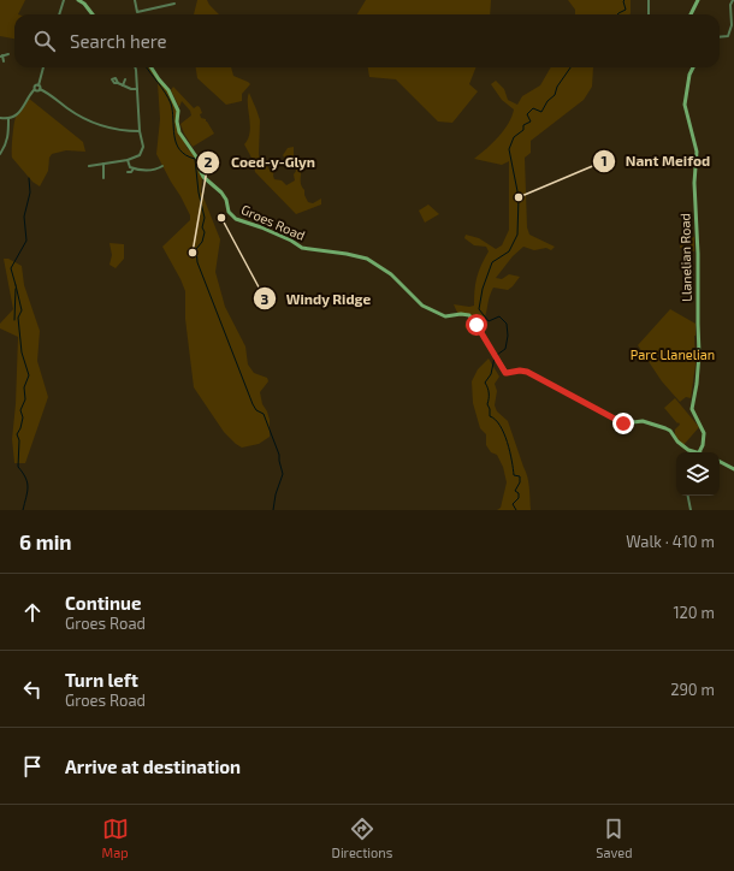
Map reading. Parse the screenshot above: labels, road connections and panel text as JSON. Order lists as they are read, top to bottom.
{
  "streets": {
    "street": ["Groes Road", "Llanelian Road"]
  },
  "parks": ["Parc Llanelian"],
  "places": ["Nant Meifod", "Windy Ridge", "Coed-y-Glyn"],
  "page": {
    "search": "Search here",
    "heading": ["6 min", "Walk · 410 m"],
    "list": [
      ["Continue", "Groes Road", "120 m"],
      ["Turn left", "Groes Road", "290 m"],
      "Arrive at destination"
    ],
    "nav": ["Map", "Directions", "Saved"]
  }
}
